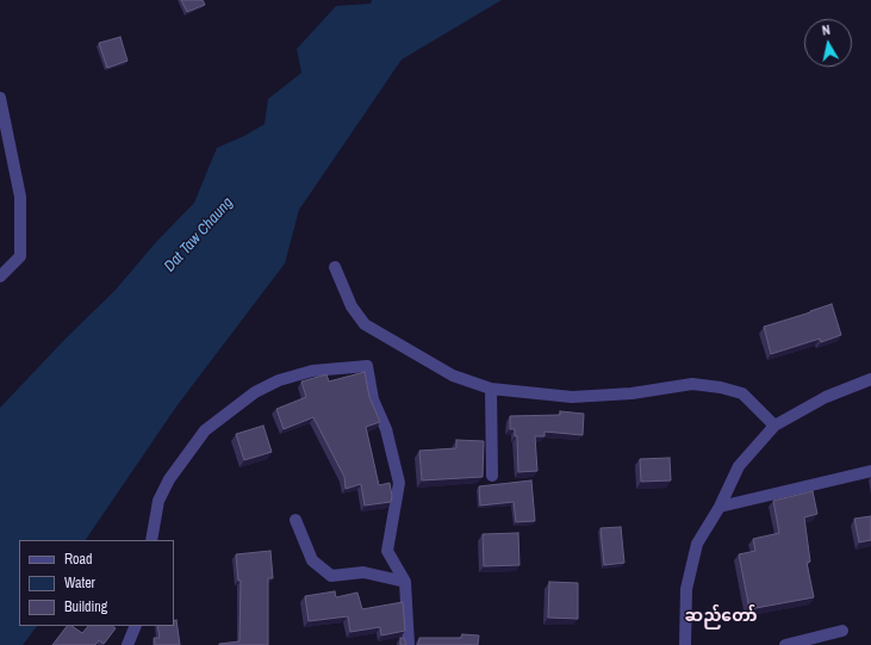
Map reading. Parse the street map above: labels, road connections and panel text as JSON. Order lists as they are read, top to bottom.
{
  "districts": ["ဆည်တော်"],
  "water": ["Dat Taw Chaung"],
  "legend": ["Road", "Water", "Building"],
  "north": "top"
}
